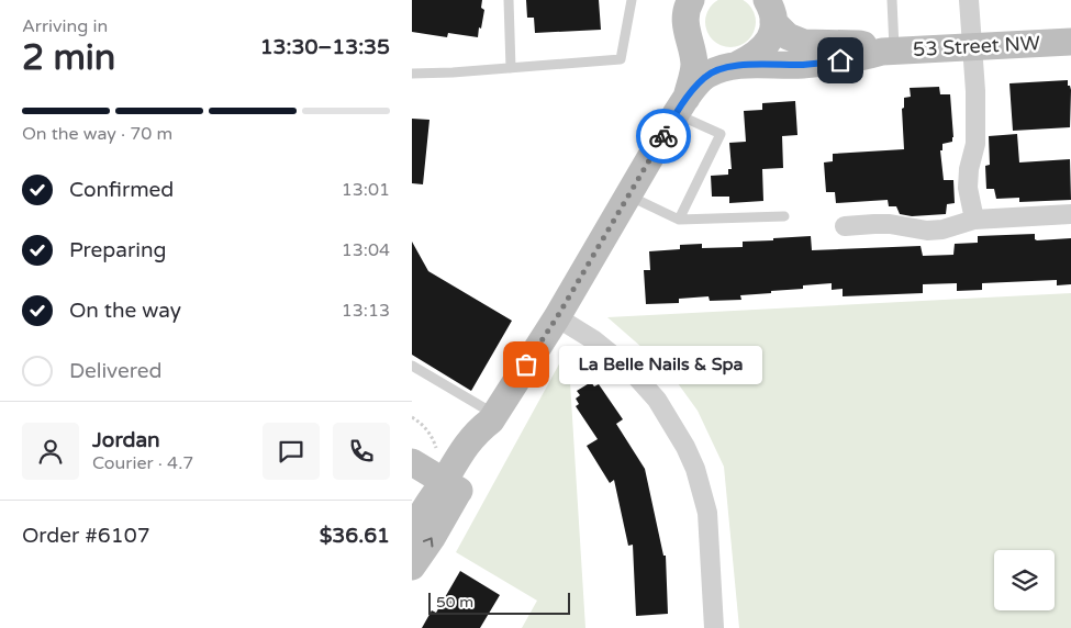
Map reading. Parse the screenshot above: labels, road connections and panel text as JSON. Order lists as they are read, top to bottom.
{
  "streets": {
    "street": ["53 Street NW"]
  },
  "places": ["La Belle Nails & Spa"],
  "scale_bar": "50 m",
  "page": {
    "heading": ["2 min", "Arriving in", "13:30–13:35"],
    "panel": [
      "Jordan",
      "Courier · 4.7",
      "Order #6107",
      "$36.61"
    ],
    "bar": "On the way · 70 m",
    "list": [
      ["Confirmed", "13:01"],
      ["Preparing", "13:04"],
      ["On the way", "13:13"],
      "Delivered"
    ],
    "bubble": "La Belle Nails & Spa",
    "scale": "50 m"
  }
}
